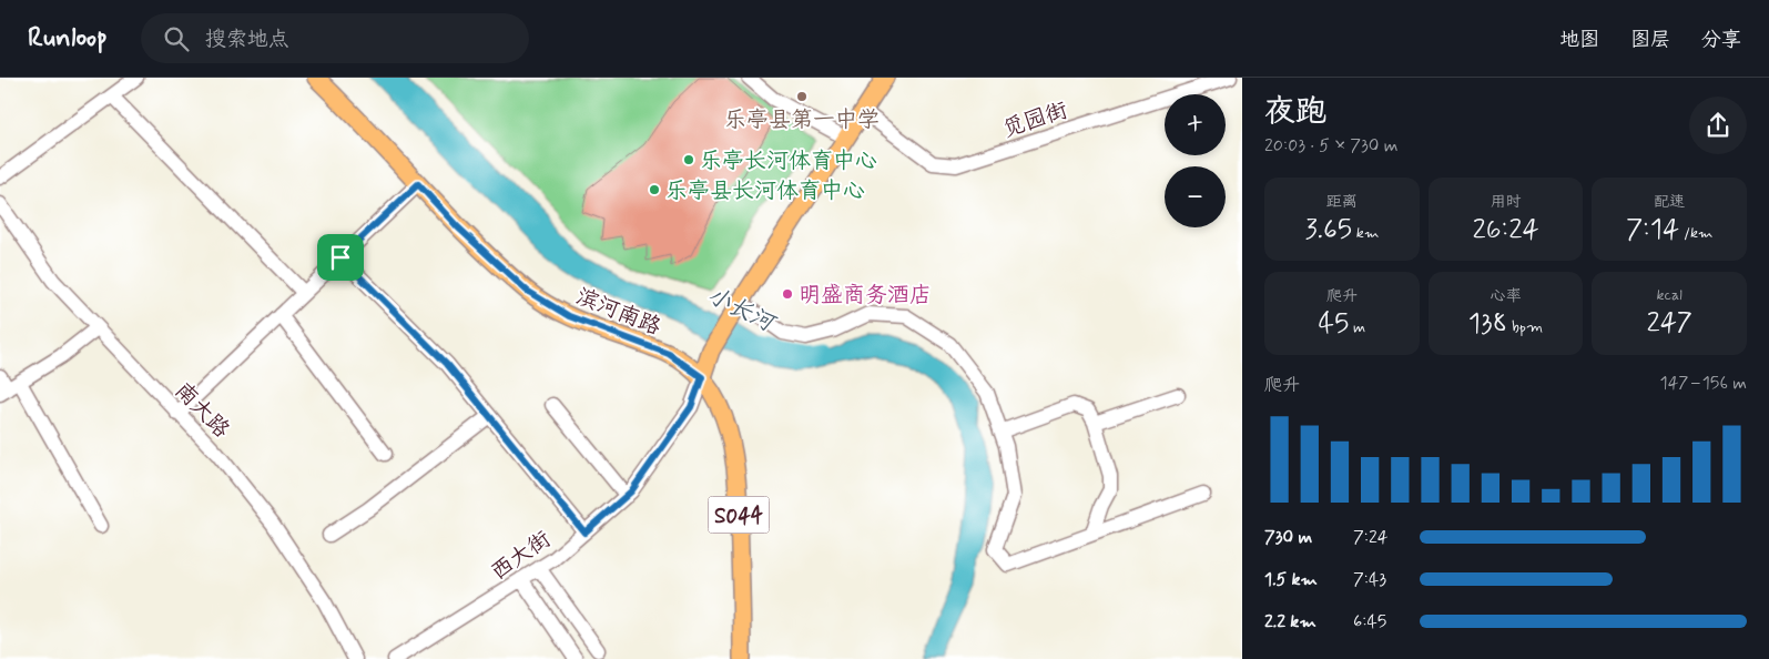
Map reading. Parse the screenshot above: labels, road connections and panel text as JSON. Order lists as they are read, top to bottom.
{
  "streets": {
    "main road": ["滨河南路", "S044"],
    "street": ["觅园街", "南大路", "西大街"]
  },
  "crossings": [
    ["滨河南路", "西大街"]
  ],
  "water": ["小长河"],
  "places": [
    "乐亭县第一中学",
    "乐亭长河体育中心",
    "乐亭县长河体育中心",
    "明盛商务酒店"
  ],
  "page": {
    "header": "Runloop",
    "search": "搜索地点",
    "nav": ["地图", "图层", "分享"],
    "heading": ["夜跑", "20:03 · 5 × 730 m"],
    "map_buttons": ["+", "−"],
    "stats": [
      ["距离", "3.65 km"],
      ["用时", "26:24"],
      ["配速", "7:14 /km"],
      ["爬升", "45 m"],
      ["心率", "138 bpm"],
      ["kcal", "247"]
    ],
    "chart": ["爬升", "147–156 m"],
    "list": [
      {
        "name": "730 m",
        "note": "7:24"
      },
      {
        "name": "1.5 km",
        "note": "7:43"
      },
      {
        "name": "2.2 km",
        "note": "6:45"
      }
    ]
  }
}
